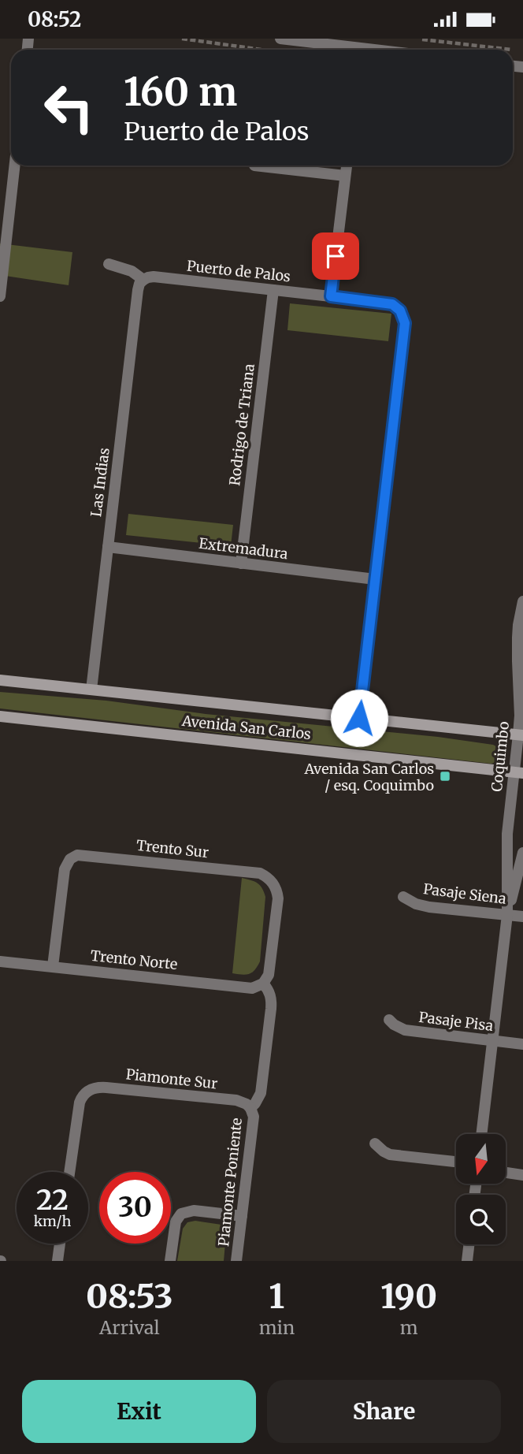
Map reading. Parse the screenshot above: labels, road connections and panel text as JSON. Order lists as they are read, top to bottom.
{
  "streets": {
    "main road": ["Avenida San Carlos"],
    "street": [
      "Puerto de Palos",
      "Rodrigo de Triana",
      "Las Indias",
      "Extremadura",
      "Coquimbo",
      "Trento Sur",
      "Pasaje Siena",
      "Trento Norte",
      "Pasaje Pisa",
      "Piamonte Sur",
      "Piamonte Poniente"
    ]
  },
  "crossings": [
    ["Puerto de Palos", "Rodrigo de Triana"],
    ["Puerto de Palos", "Las Indias"],
    ["Puerto de Palos", "Extremadura"],
    ["Rodrigo de Triana", "Extremadura"],
    ["Las Indias", "Extremadura"],
    ["Las Indias", "Avenida San Carlos"],
    ["Avenida San Carlos", "Coquimbo"],
    ["Coquimbo", "Pasaje Siena"],
    ["Coquimbo", "Pasaje Pisa"],
    ["Trento Sur", "Trento Norte"],
    ["Piamonte Sur", "Piamonte Poniente"]
  ],
  "places": {
    "transit": ["Avenida San Carlos / esq. Coquimbo"]
  },
  "north": "bottom",
  "page": {
    "status": "08:52",
    "turn": ["160 m", "Puerto de Palos"],
    "speed": "22 km/h",
    "limit": "30",
    "eta": [
      "08:53",
      "Arrival",
      "1",
      "min",
      "190",
      "m"
    ],
    "buttons": ["Exit", "Share"]
  }
}
